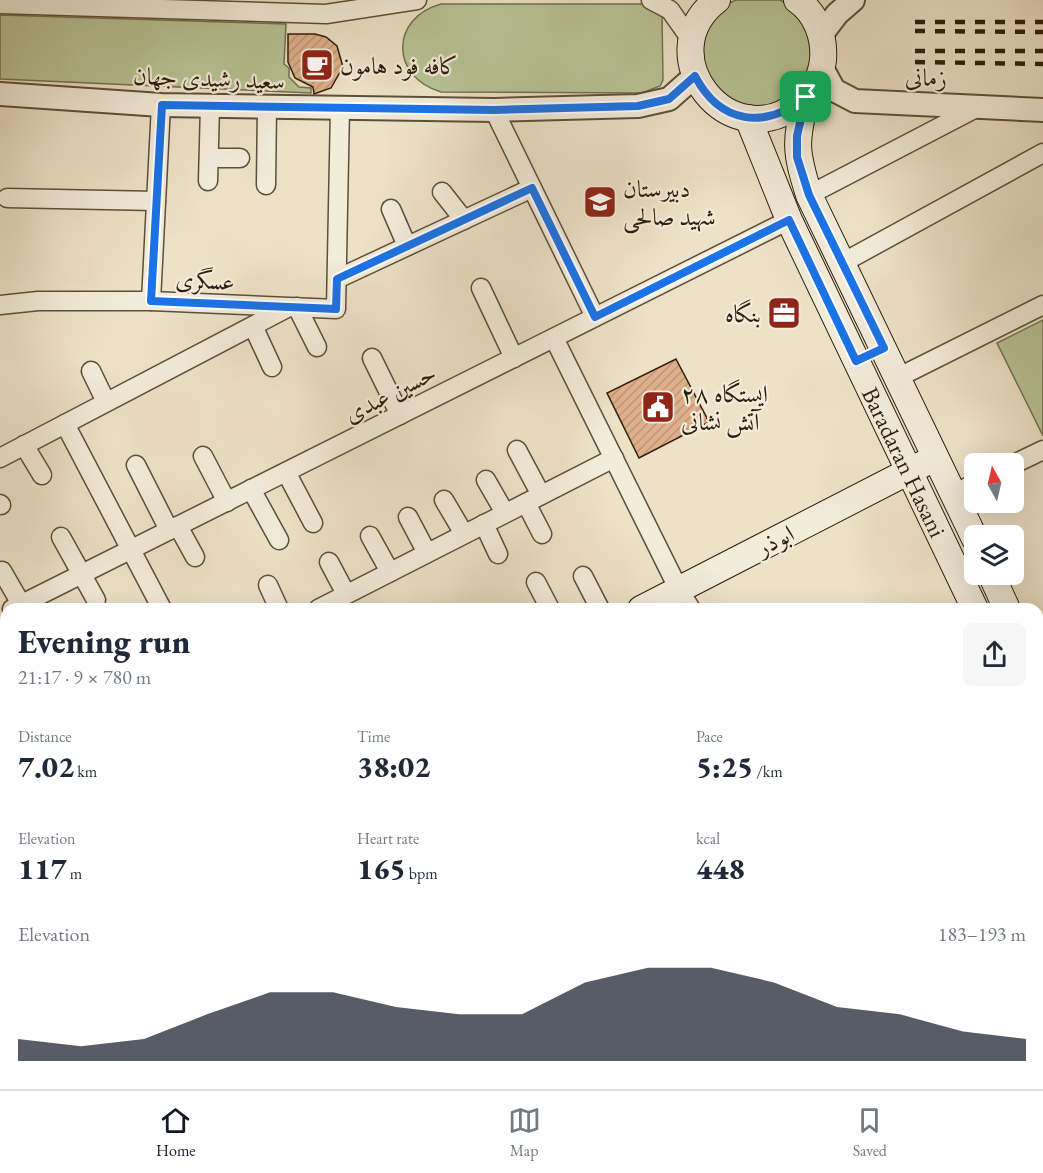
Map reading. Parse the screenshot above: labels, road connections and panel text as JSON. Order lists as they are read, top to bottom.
{
  "streets": {
    "main road": ["Baradaran Hasani", "ابوذر"],
    "street": [
      "زمانی",
      "سعید رشیدی جهان",
      "عسگری",
      "حسین عبدی"
    ]
  },
  "crossings": [
    ["حسین عبدی", "Baradaran Hasani"],
    ["Baradaran Hasani", "ابوذر"]
  ],
  "places": {
    "cafe": ["کافه فود هامون"],
    "school or university": ["دبیرستان شهید صالحی"],
    "office": ["بنگاه"],
    "public building": ["ایستگاه ۲۸ آتش نشانی"]
  },
  "north": "top",
  "page": {
    "heading": ["Evening run", "21:17 · 9 × 780 m"],
    "stats": [
      ["Distance", "7.02 km"],
      ["Time", "38:02"],
      ["Pace", "5:25 /km"],
      ["Elevation", "117 m"],
      ["Heart rate", "165 bpm"],
      ["kcal", "448"]
    ],
    "chart": ["Elevation", "183–193 m"],
    "tabs": ["Home", "Map", "Saved"]
  }
}
